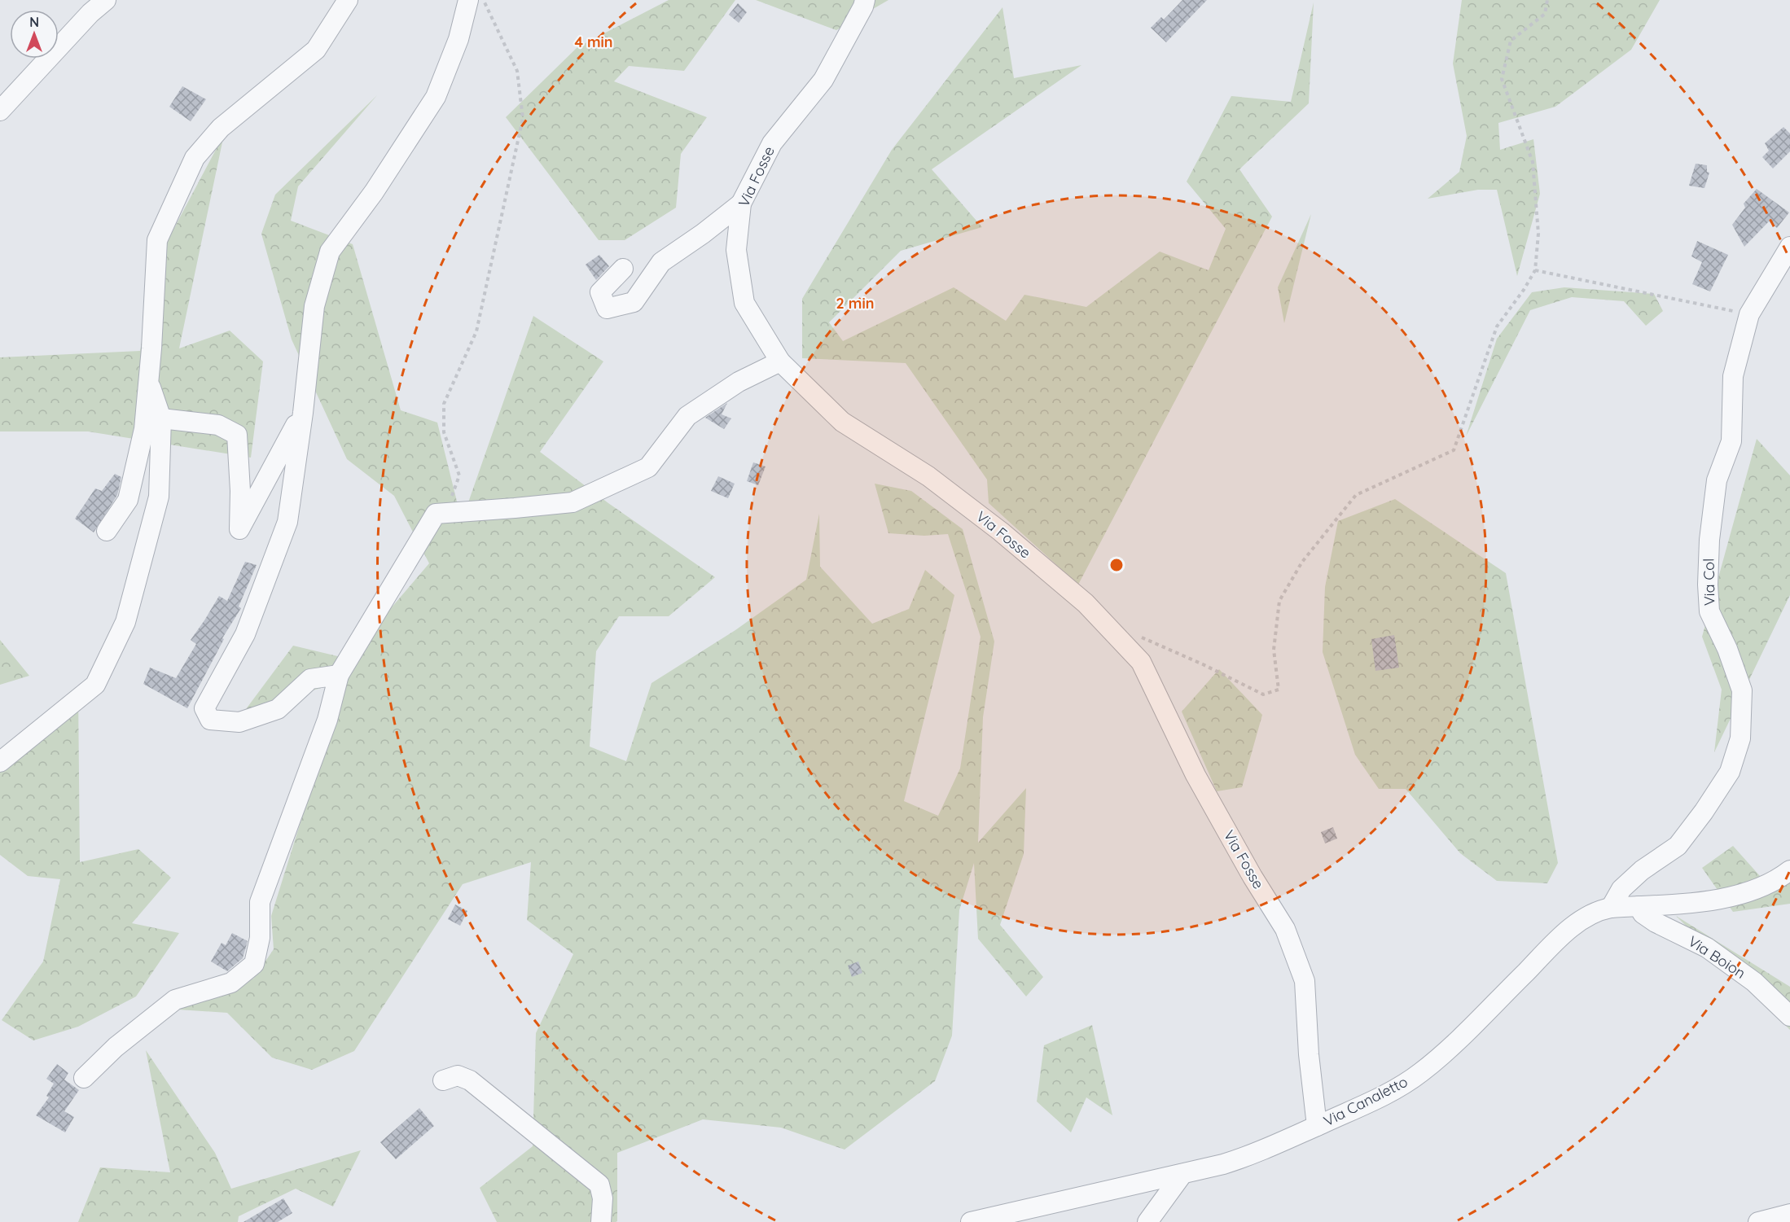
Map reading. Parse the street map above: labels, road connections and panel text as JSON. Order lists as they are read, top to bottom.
{
  "streets": {
    "street": [
      "Via Fosse",
      "Via Col",
      "Via Boion",
      "Via Canaletto"
    ]
  },
  "crossings": [
    ["Via Fosse", "Via Canaletto"],
    ["Via Col", "Via Canaletto"],
    ["Via Boion", "Via Canaletto"]
  ],
  "north": "top",
  "rings": ["4 min", "2 min"]
}
